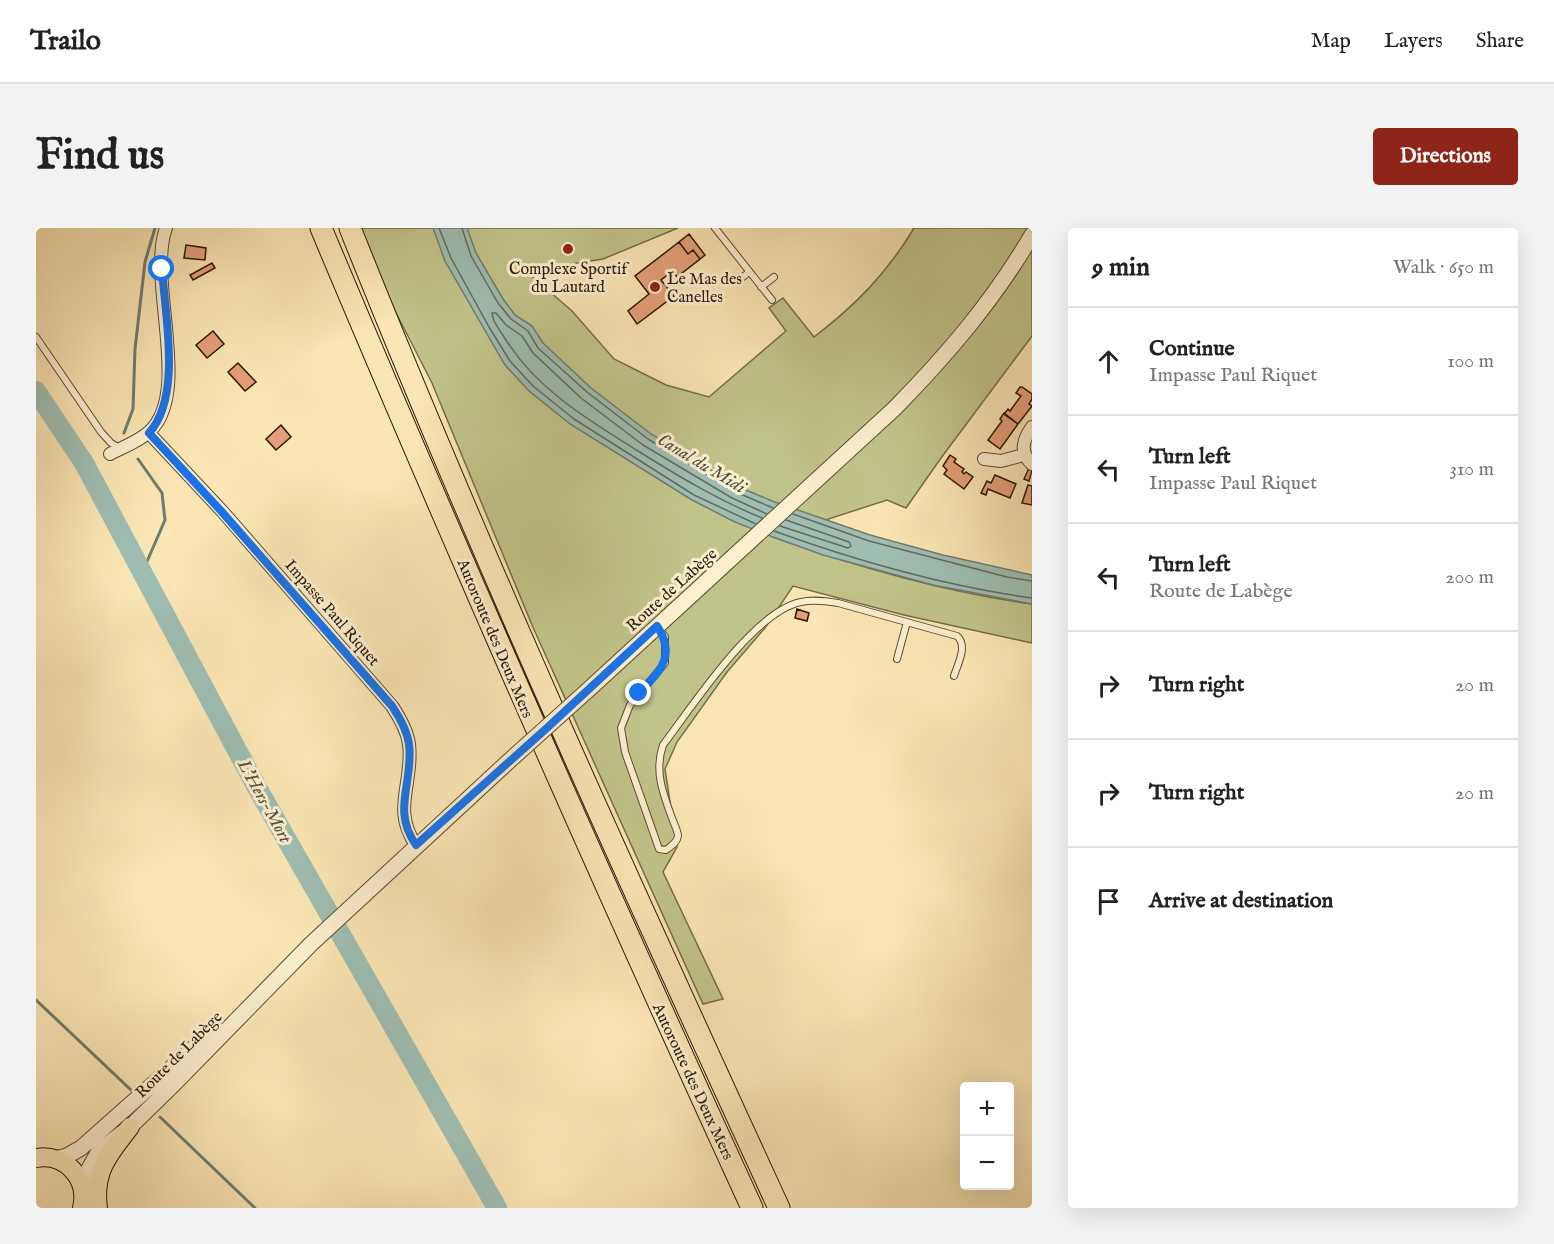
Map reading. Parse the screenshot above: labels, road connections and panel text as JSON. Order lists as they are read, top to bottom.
{
  "streets": {
    "highway": ["Autoroute des Deux Mers"],
    "street": ["Route de Labège", "Impasse Paul Riquet"]
  },
  "crossings": [
    ["Route de Labège", "Impasse Paul Riquet"]
  ],
  "water": ["Canal du Midi", "L'Hers-Mort"],
  "places": ["Complexe Sportif du Lautard", "Le Mas des Canelles"],
  "page": {
    "header": "Trailo",
    "nav": ["Map", "Layers", "Share"],
    "buttons": "Directions",
    "title": "Find us",
    "heading": ["9 min", "Walk · 650 m"],
    "list": [
      ["Continue", "Impasse Paul Riquet", "100 m"],
      ["Turn left", "Impasse Paul Riquet", "310 m"],
      ["Turn left", "Route de Labège", "200 m"],
      ["Turn right", "20 m"],
      ["Turn right", "20 m"],
      "Arrive at destination"
    ],
    "map_buttons": ["+", "−"]
  }
}
